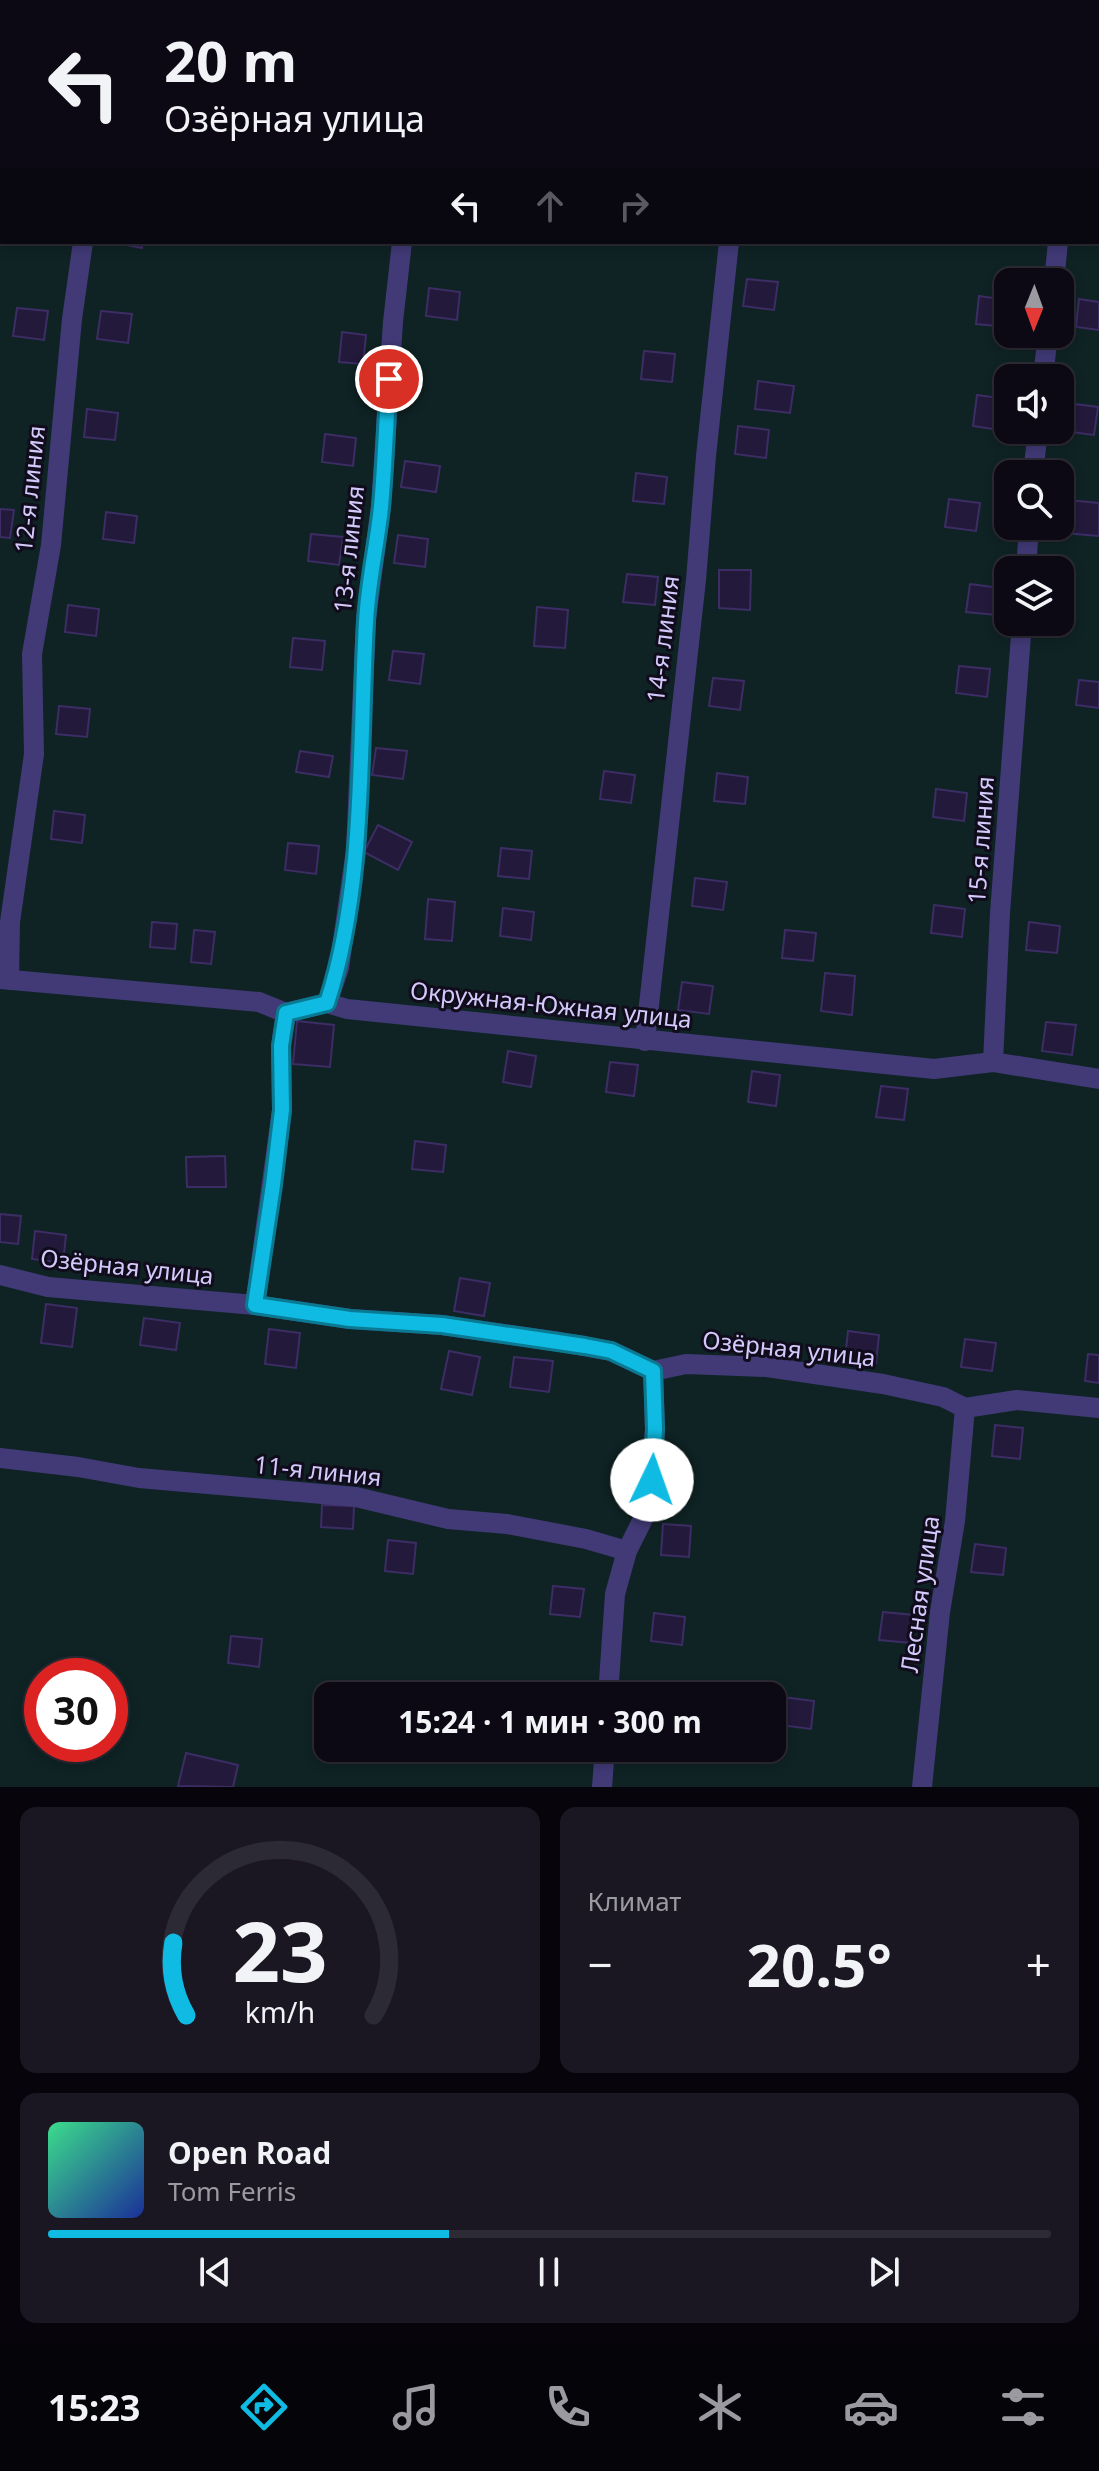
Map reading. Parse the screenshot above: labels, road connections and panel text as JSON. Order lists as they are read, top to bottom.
{
  "streets": {
    "street": [
      "12-я линия",
      "13-я линия",
      "14-я линия",
      "15-я линия",
      "Окружная-Южная улица",
      "Озёрная улица",
      "11-я линия",
      "Лесная улица"
    ]
  },
  "crossings": [
    ["13-я линия", "Окружная-Южная улица"],
    ["14-я линия", "Окружная-Южная улица"],
    ["15-я линия", "Окружная-Южная улица"],
    ["Озёрная улица", "Лесная улица"]
  ],
  "north": "bottom",
  "page": {
    "turn": ["20 m", "Озёрная улица"],
    "limit": "30",
    "trip": "15:24 · 1 мин · 300 m",
    "tile": "Климат",
    "heat": ["−", "20.5°", "+"],
    "song": ["Open Road", "Tom Ferris"],
    "tabs": "15:23",
    "gauge": ["23", "km/h"]
  }
}
